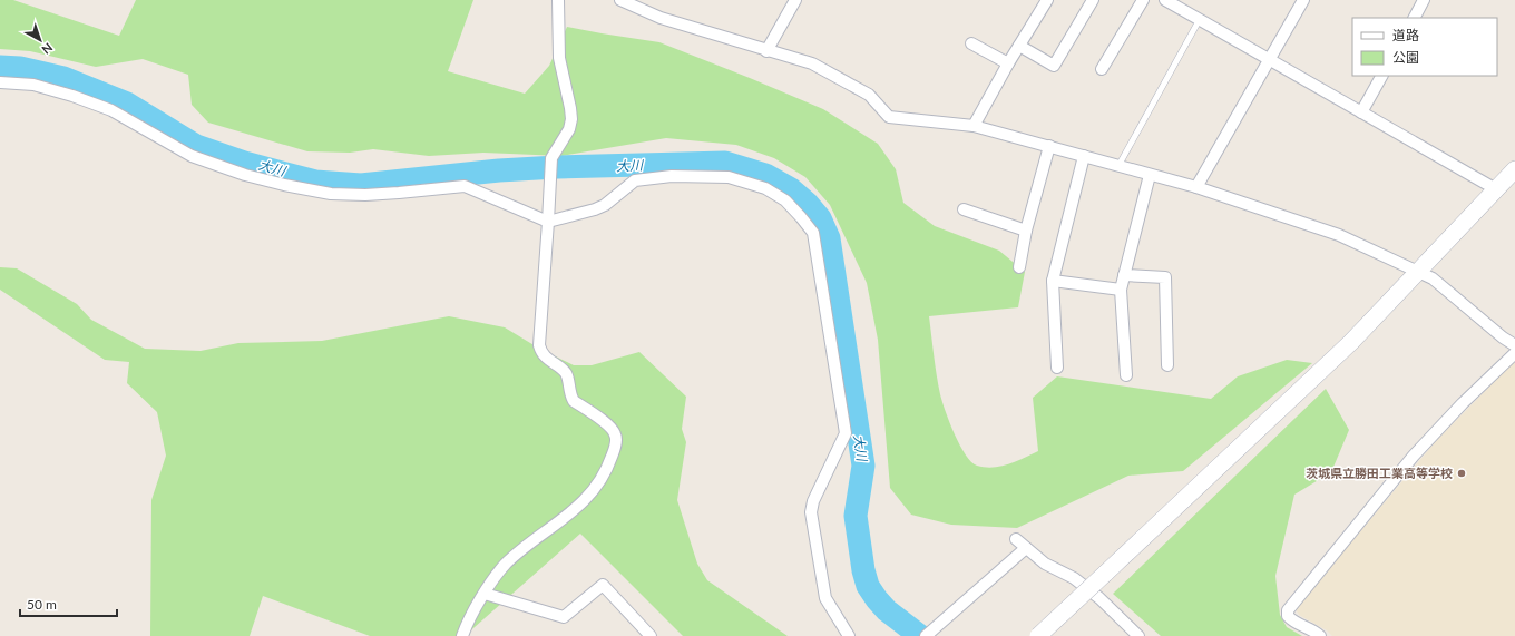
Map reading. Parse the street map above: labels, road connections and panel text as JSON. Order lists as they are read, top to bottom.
{
  "water": ["大川"],
  "places": ["茨城県立勝田工業高等学校"],
  "legend": ["道路", "公園"],
  "scale_bar": "50 m",
  "north": "bottom right"
}
